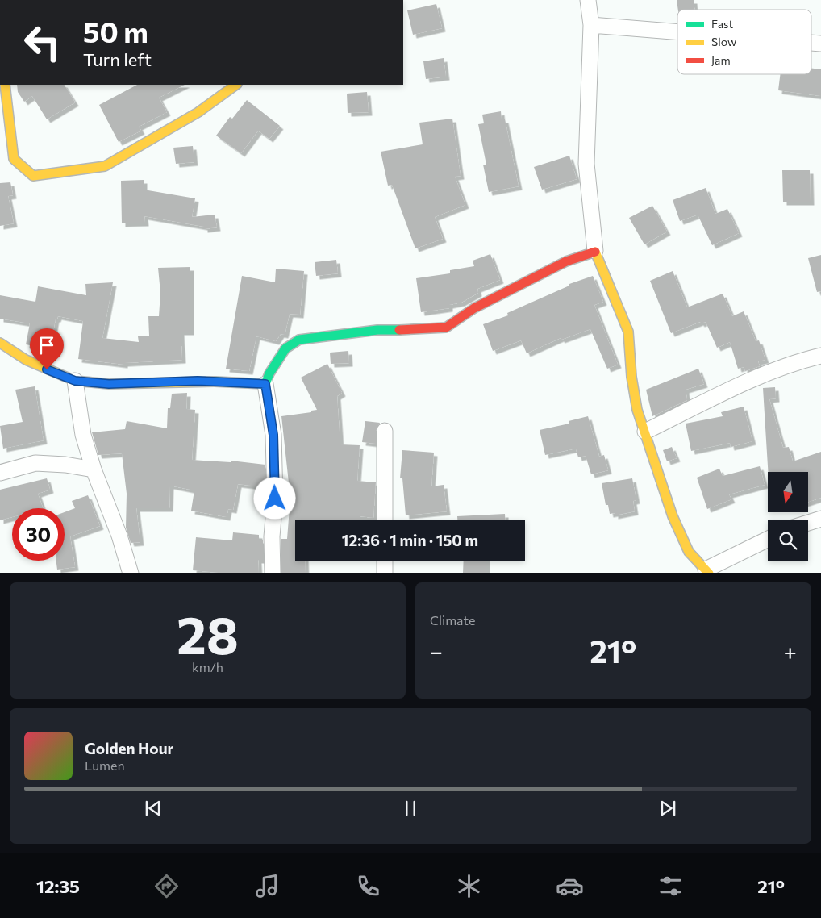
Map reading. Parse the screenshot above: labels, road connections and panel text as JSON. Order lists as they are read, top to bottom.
{
  "legend": ["Fast", "Slow", "Jam"],
  "north": "bottom",
  "page": {
    "turn": ["50 m", "Turn left"],
    "limit": "30",
    "trip": "12:36 · 1 min · 150 m",
    "tile": [
      ["28", "km/h"],
      "Climate"
    ],
    "heat": ["−", "21°", "+"],
    "song": ["Golden Hour", "Lumen"],
    "tabs": ["12:35", "21°"]
  }
}
